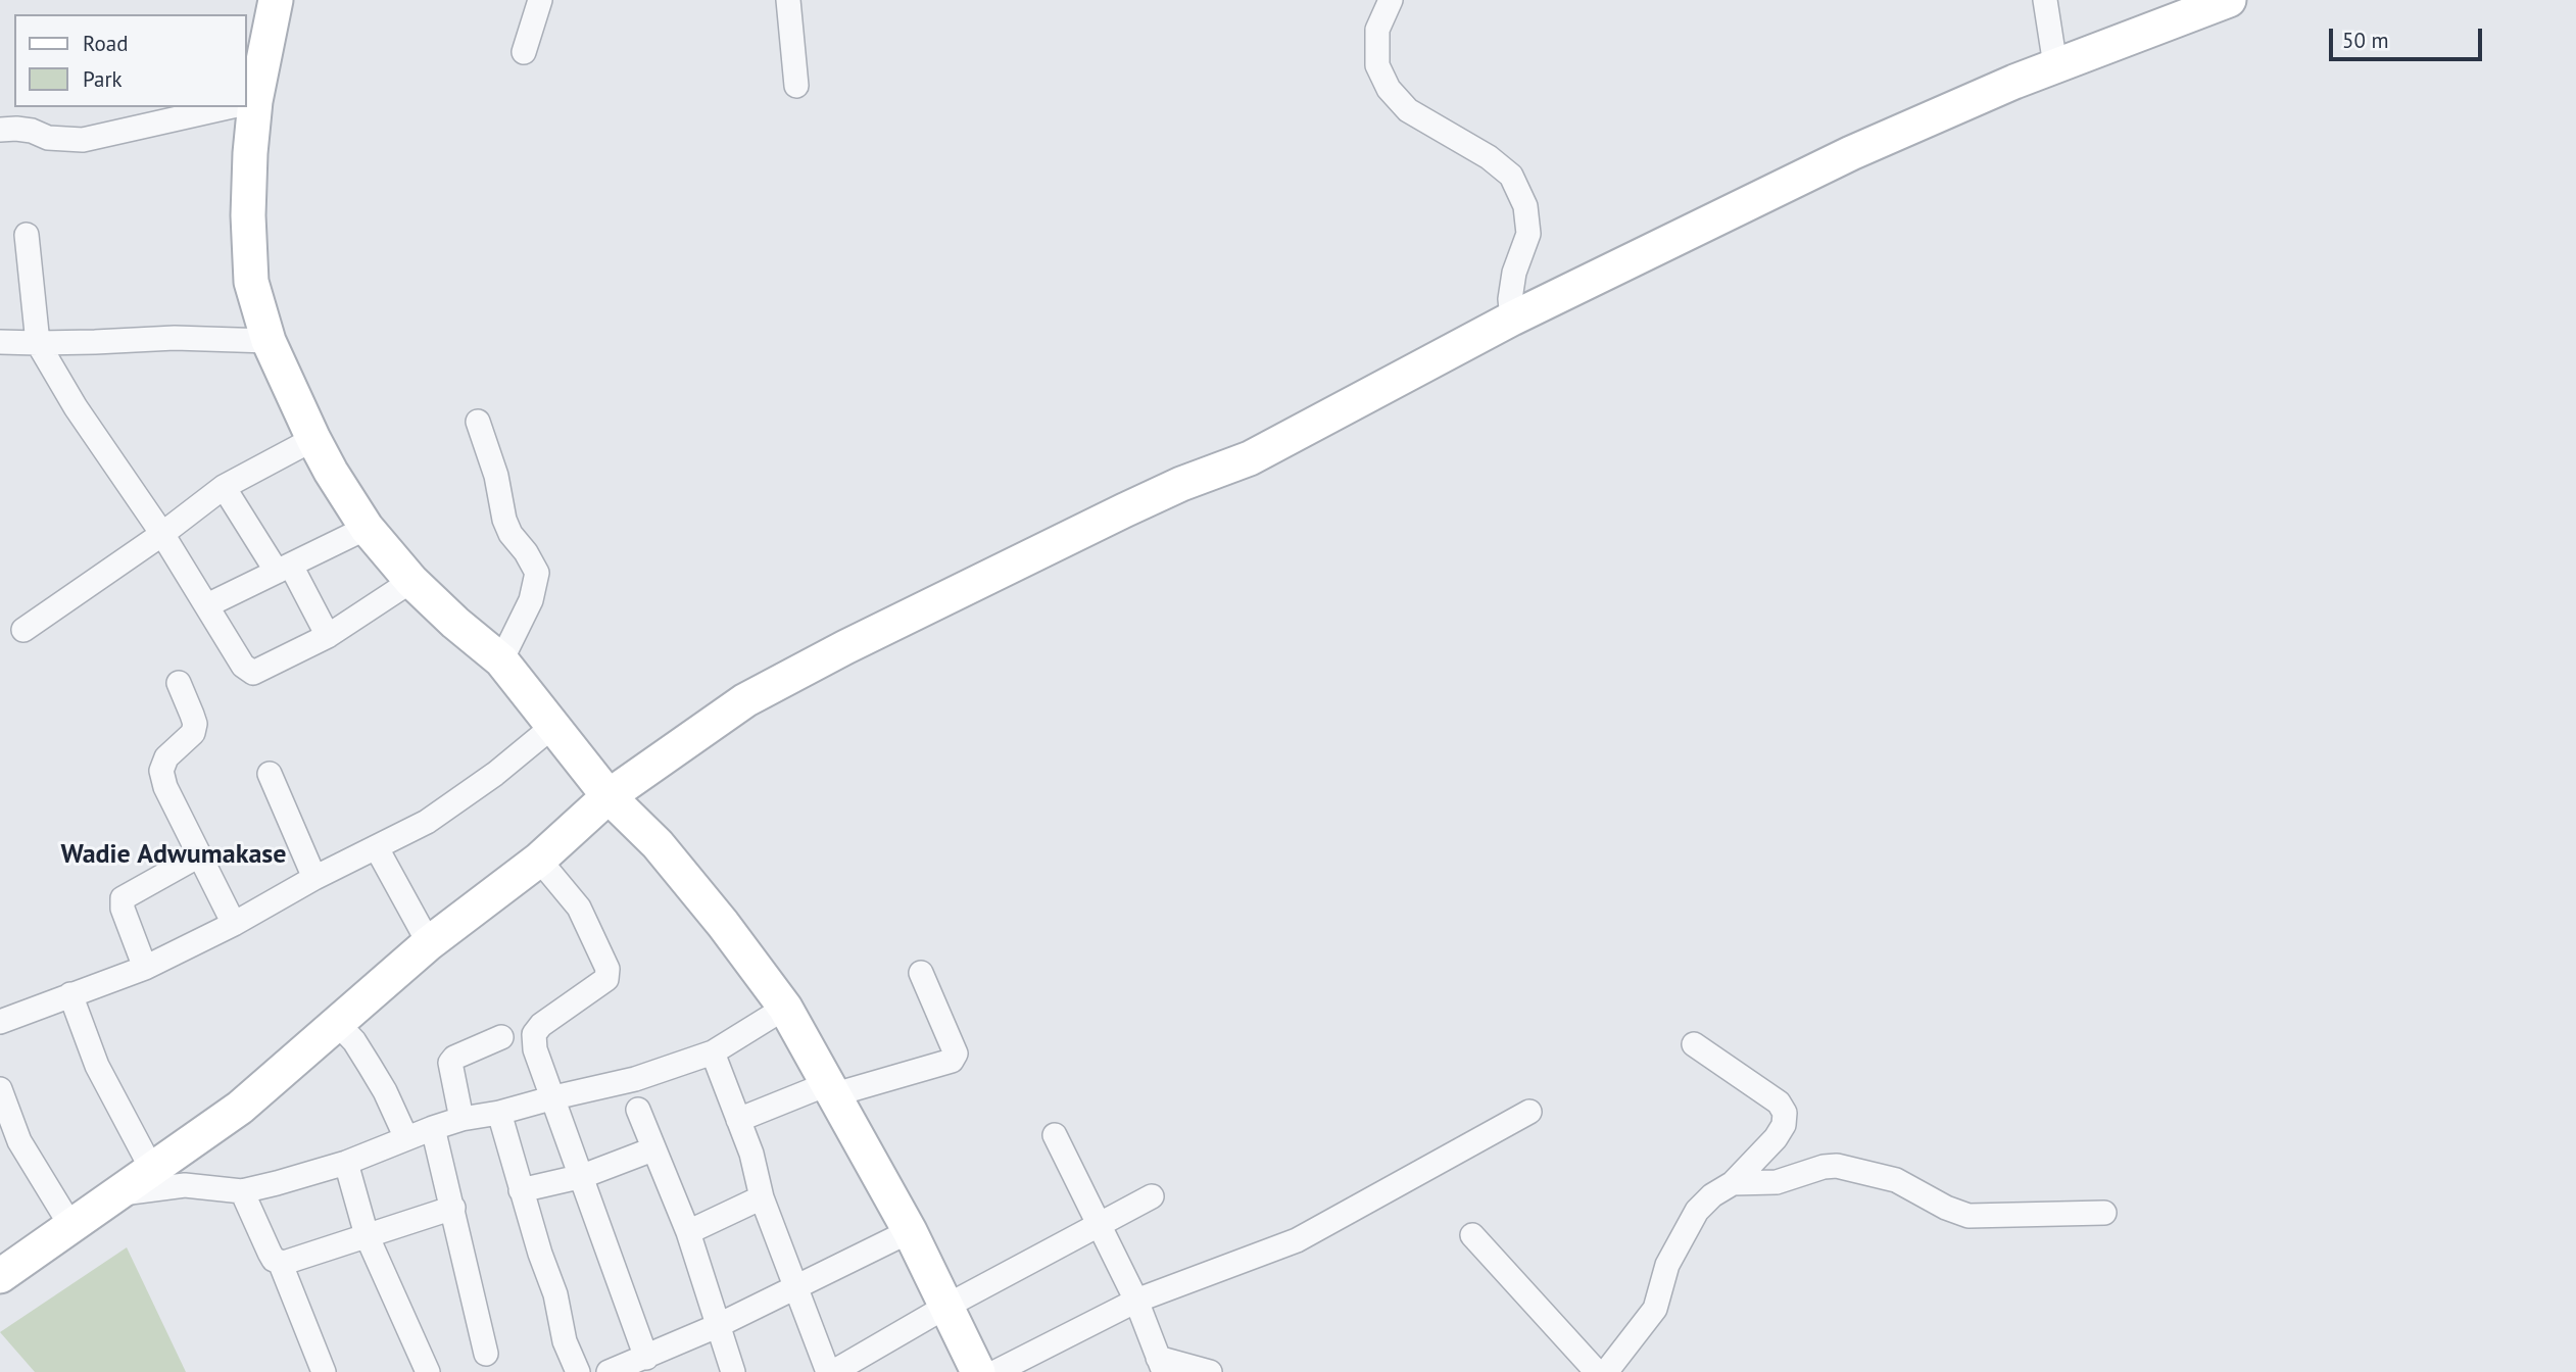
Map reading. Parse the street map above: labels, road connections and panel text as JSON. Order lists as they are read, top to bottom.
{
  "districts": ["Wadie Adwumakase"],
  "legend": ["Road", "Park"],
  "scale_bar": "50 m"
}
